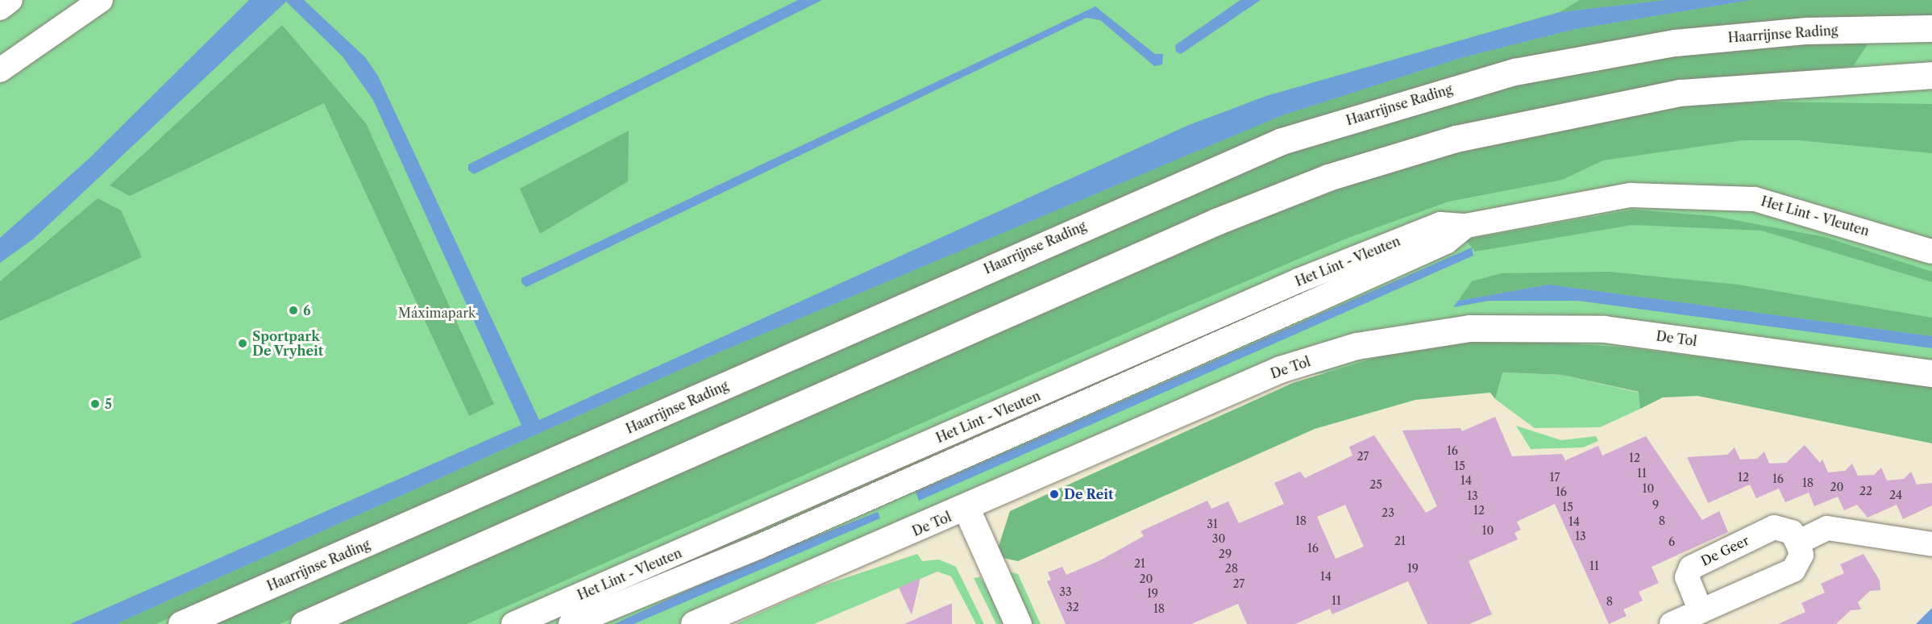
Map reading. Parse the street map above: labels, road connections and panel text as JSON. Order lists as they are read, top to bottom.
{
  "streets": {
    "main road": ["Haarrijnse Rading", "De Tol"],
    "street": ["Het Lint - Vleuten", "De Geer"]
  },
  "parks": ["Máximapark"],
  "places": [
    "6",
    "Sportpark De Vryheit",
    "5",
    "De Reit"
  ],
  "house_numbers": [
    "16",
    "27",
    "12",
    "15",
    "11",
    "17",
    "12",
    "16",
    "14",
    "18",
    "25",
    "20",
    "10",
    "22",
    "16",
    "24",
    "13",
    "9",
    "15",
    "12",
    "23",
    "18",
    "8",
    "14",
    "31",
    "10",
    "13",
    "30",
    "21",
    "6",
    "16",
    "29",
    "21",
    "11",
    "28",
    "19",
    "14",
    "20",
    "27",
    "33",
    "19",
    "11",
    "8",
    "32",
    "18"
  ]
}
